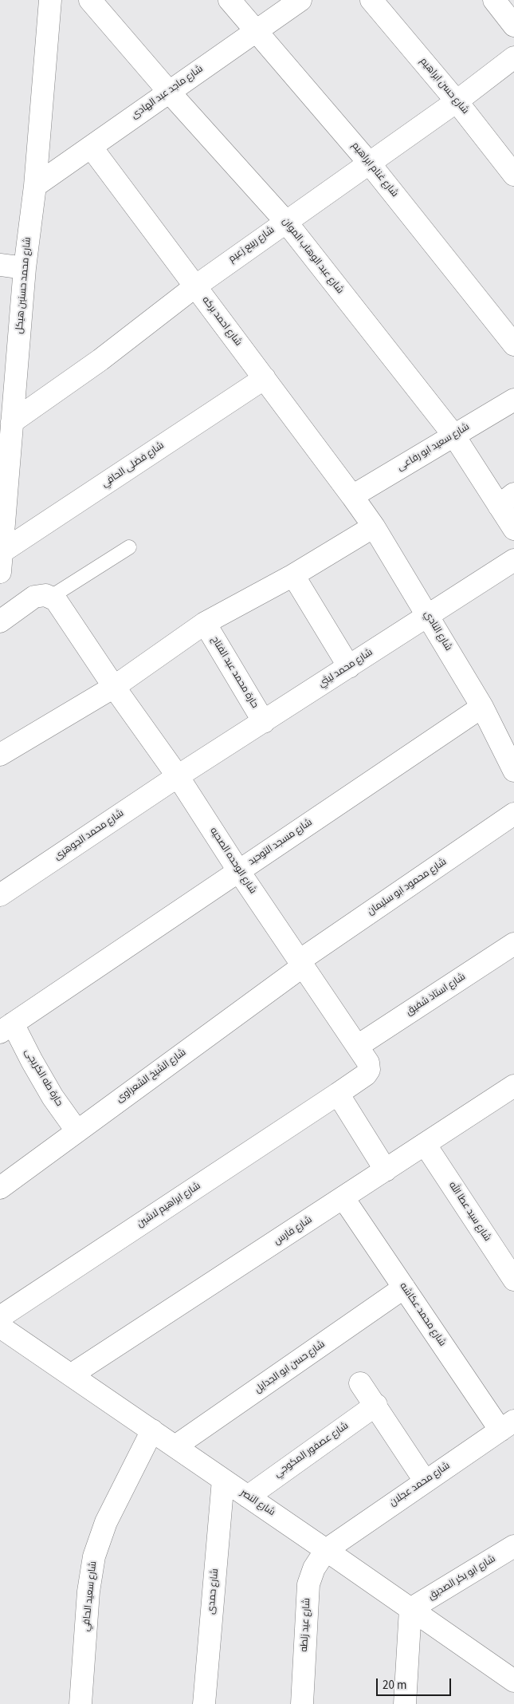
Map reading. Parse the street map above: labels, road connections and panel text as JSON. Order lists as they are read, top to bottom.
{
  "streets": {
    "street": [
      "شارع حسن ابراهيم",
      "شارع ماجد عبد الهادى",
      "شارع غنام ابراهيم",
      "شارع ربيع زعيم",
      "شارع عبد الوهاب الموان",
      "شارع محمد حسنين هيكل",
      "شارع احمد بركه",
      "شارع سعيد ابو رفاعى",
      "شارع فضلى الحافي",
      "شارع النادي",
      "شارع محمد ليثي",
      "حارة محمد عبد الفتاح",
      "شارع محمد الجوهرى",
      "شارع مسجد التوحيد",
      "شارع الوحده الصحيه",
      "شارع محمود ابو سليمان",
      "شارع استاذ شفيق",
      "شارع الشيخ الشعراوى",
      "حارة طه الكريجى",
      "شارع ابراهيم لاشين",
      "شارع سيد عطا الله",
      "شارع فارس",
      "شارع محمد عكاشه",
      "شارع حسن ابو الجدايل",
      "شارع عصفور المكوجي",
      "شارع محمد عجلان",
      "شارع النصر",
      "شارع ابو بكر الصديق",
      "شارع حمدى",
      "شارع سعيد الحافي",
      "شارع عيد زلطه"
    ]
  },
  "crossings": [
    ["شارع حسن ابراهيم", "شارع ربيع زعيم"],
    ["شارع ماجد عبد الهادى", "شارع غنام ابراهيم"],
    ["شارع ماجد عبد الهادى", "شارع عبد الوهاب الموان"],
    ["شارع ماجد عبد الهادى", "شارع محمد حسنين هيكل"],
    ["شارع ماجد عبد الهادى", "شارع احمد بركه"],
    ["شارع غنام ابراهيم", "شارع ربيع زعيم"],
    ["شارع ربيع زعيم", "شارع عبد الوهاب الموان"],
    ["شارع ربيع زعيم", "شارع محمد حسنين هيكل"],
    ["شارع ربيع زعيم", "شارع احمد بركه"],
    ["شارع عبد الوهاب الموان", "شارع سعيد ابو رفاعى"],
    ["شارع محمد حسنين هيكل", "شارع فضلى الحافي"],
    ["شارع احمد بركه", "شارع سعيد ابو رفاعى"],
    ["شارع احمد بركه", "شارع فضلى الحافي"],
    ["شارع احمد بركه", "شارع النادي"],
    ["شارع سعيد ابو رفاعى", "شارع النادي"],
    ["شارع النادي", "شارع محمد ليثي"],
    ["شارع النادي", "شارع مسجد التوحيد"],
    ["شارع محمد ليثي", "حارة محمد عبد الفتاح"],
    ["شارع محمد ليثي", "شارع محمد الجوهرى"],
    ["شارع محمد ليثي", "شارع الوحده الصحيه"],
    ["شارع محمد الجوهرى", "شارع الوحده الصحيه"],
    ["شارع مسجد التوحيد", "شارع الوحده الصحيه"],
    ["شارع مسجد التوحيد", "حارة طه الكريجى"],
    ["شارع الوحده الصحيه", "شارع محمود ابو سليمان"],
    ["شارع الوحده الصحيه", "شارع استاذ شفيق"],
    ["شارع الوحده الصحيه", "شارع الشيخ الشعراوى"],
    ["شارع الوحده الصحيه", "شارع ابراهيم لاشين"],
    ["شارع محمود ابو سليمان", "شارع الشيخ الشعراوى"],
    ["شارع الشيخ الشعراوى", "حارة طه الكريجى"],
    ["شارع سيد عطا الله", "شارع فارس"],
    ["شارع فارس", "شارع محمد عكاشه"],
    ["شارع فارس", "شارع النصر"],
    ["شارع محمد عكاشه", "شارع حسن ابو الجدايل"],
    ["شارع محمد عكاشه", "شارع محمد عجلان"],
    ["شارع حسن ابو الجدايل", "شارع النصر"],
    ["شارع عصفور المكوجي", "شارع النصر"],
    ["شارع محمد عجلان", "شارع النصر"],
    ["شارع محمد عجلان", "شارع عيد زلطه"],
    ["شارع النصر", "شارع ابو بكر الصديق"],
    ["شارع النصر", "شارع حمدى"],
    ["شارع النصر", "شارع سعيد الحافي"],
    ["شارع النصر", "شارع عيد زلطه"]
  ],
  "scale_bar": "20 m"
}
